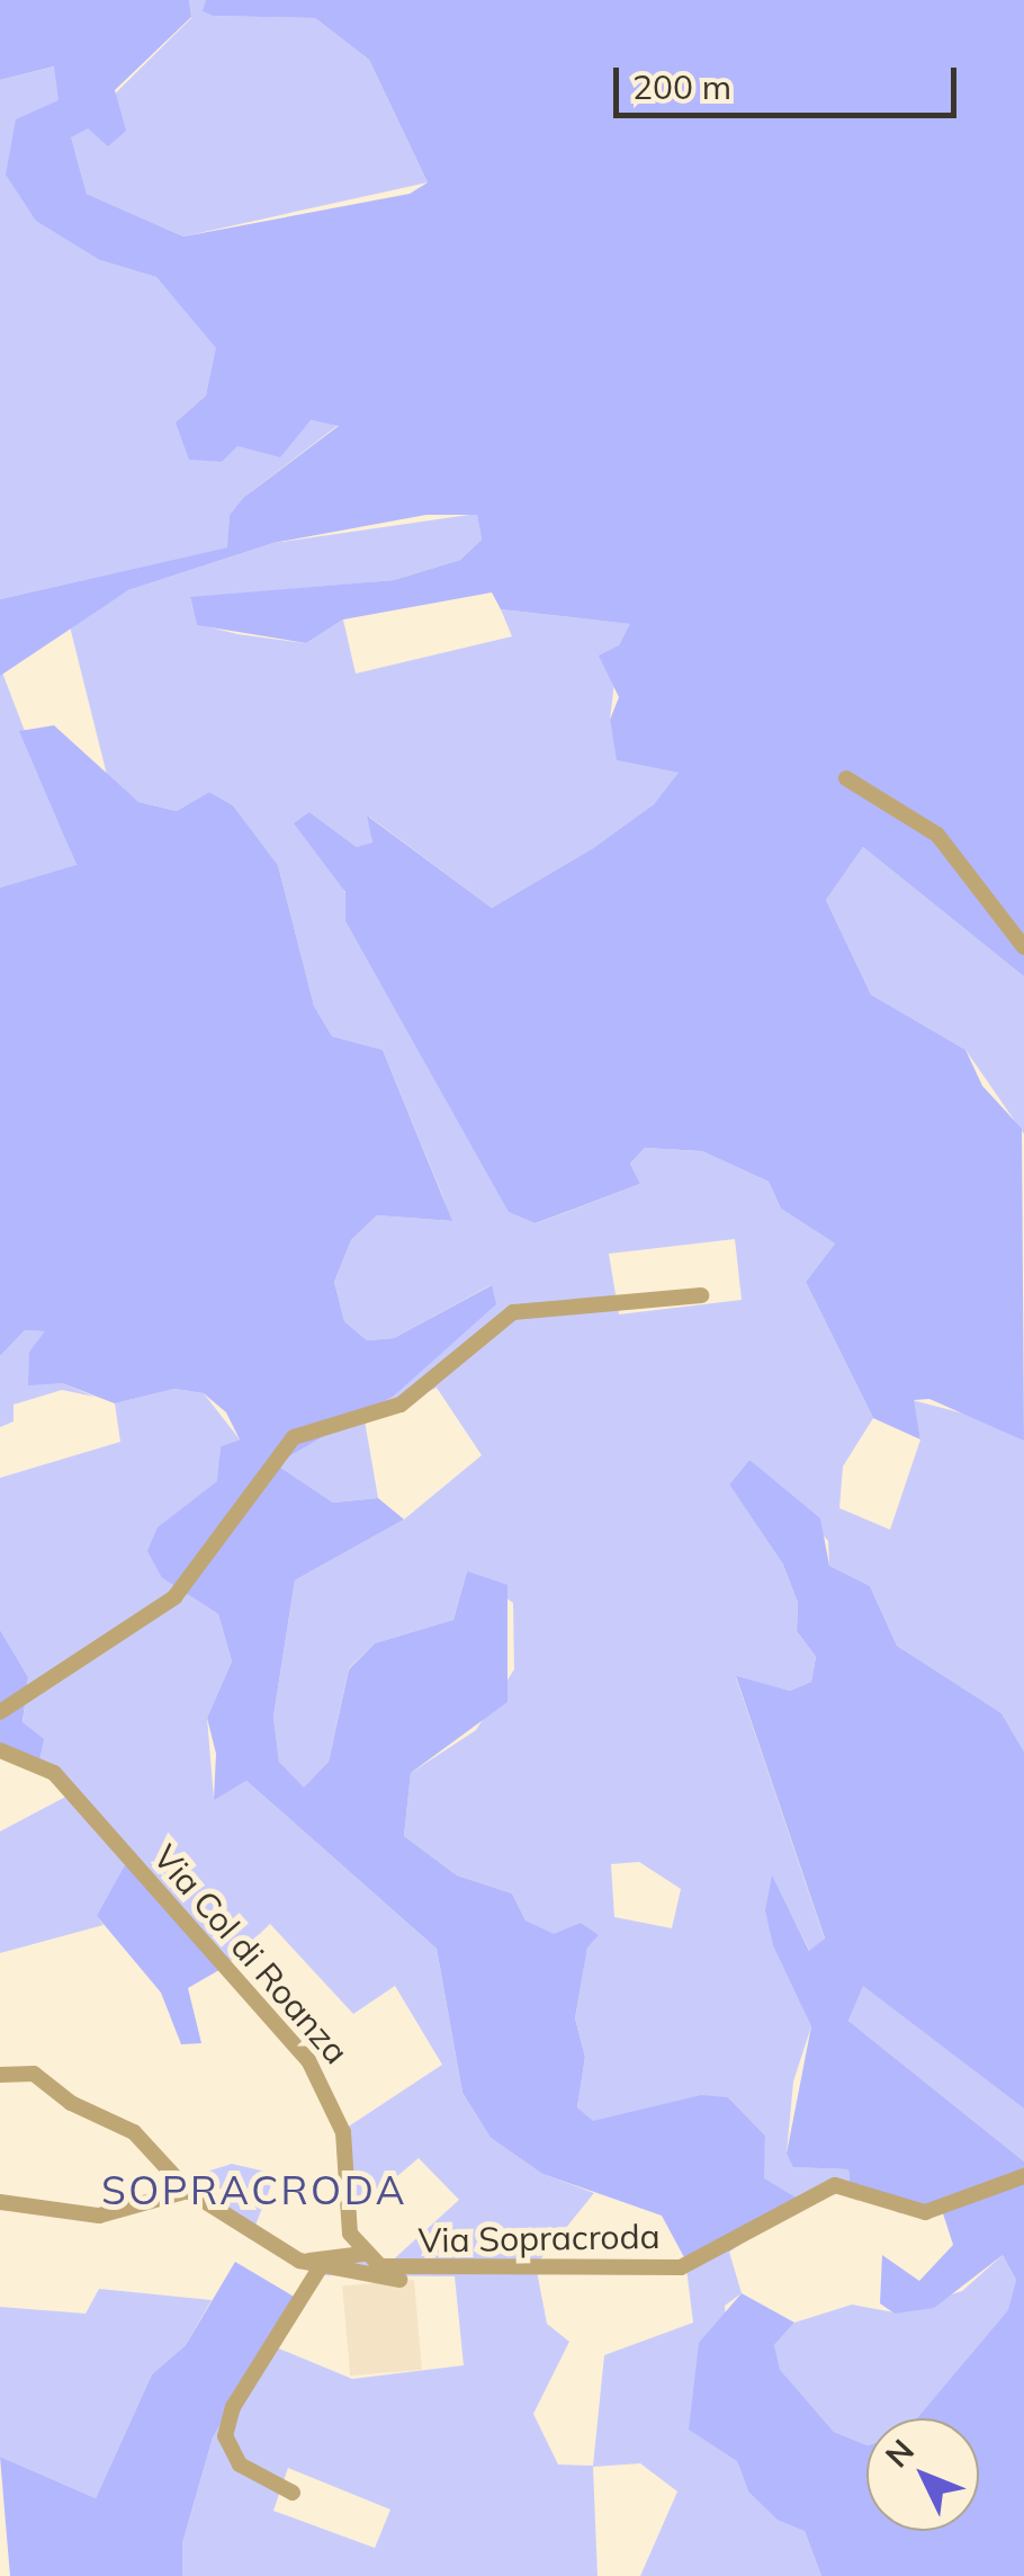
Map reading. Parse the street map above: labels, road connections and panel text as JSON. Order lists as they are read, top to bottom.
{
  "streets": {
    "street": ["Via Col di Roanza", "Via Sopracroda"]
  },
  "crossings": [
    ["Via Col di Roanza", "Via Sopracroda"]
  ],
  "districts": ["SOPRACRODA"],
  "scale_bar": "200 m",
  "north": "top left"
}
